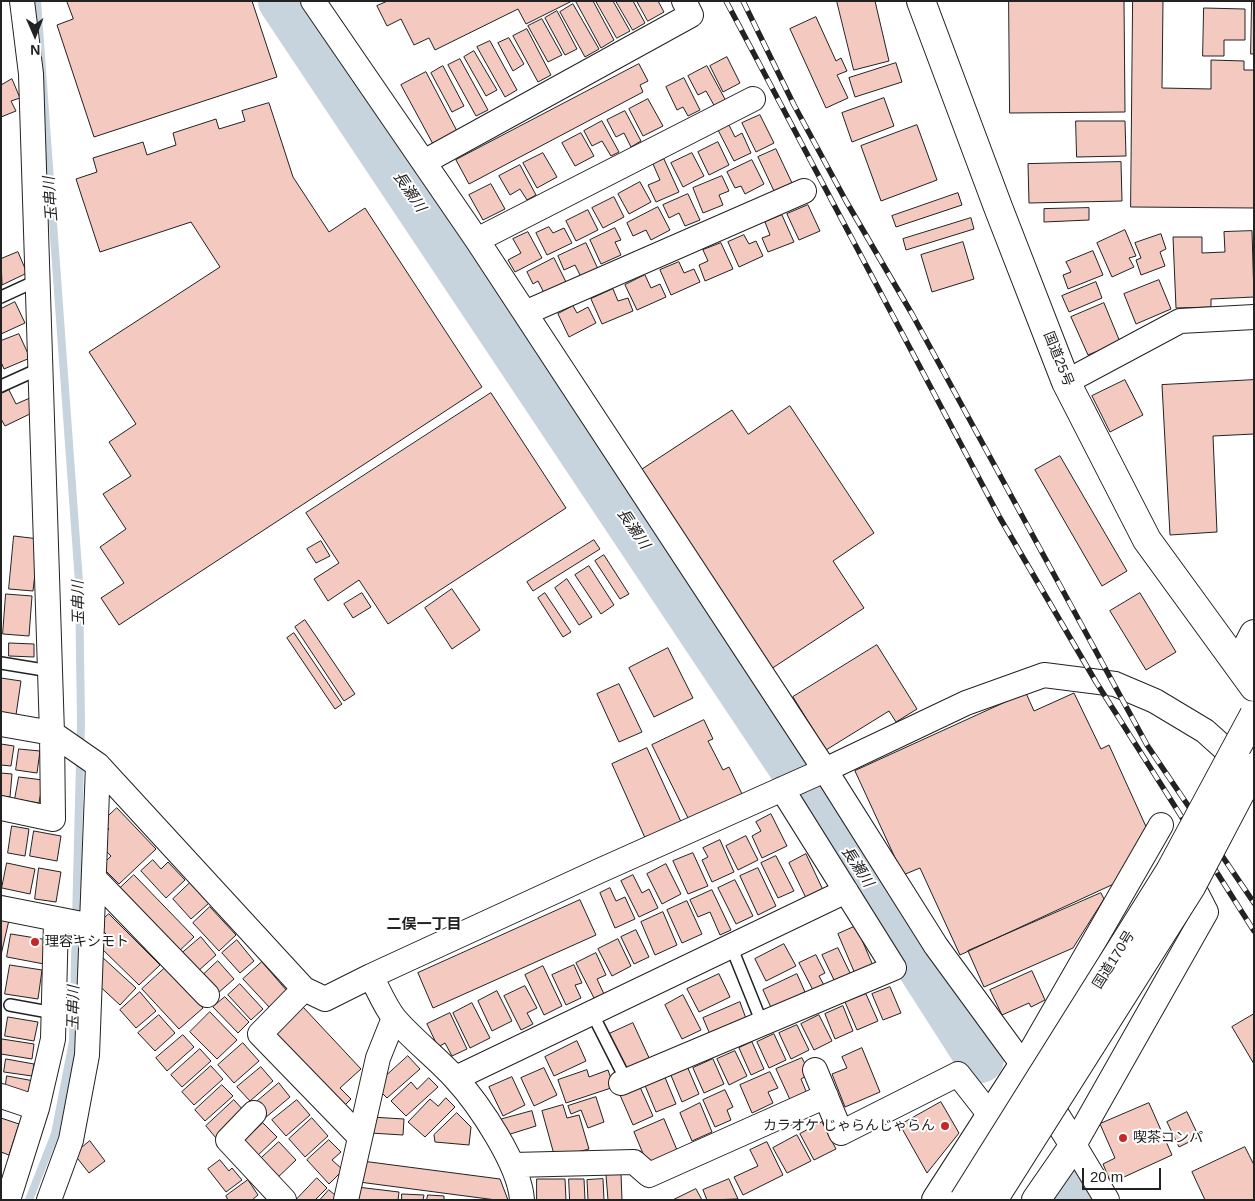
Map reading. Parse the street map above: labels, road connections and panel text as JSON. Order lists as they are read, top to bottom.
{
  "streets": {
    "highway": ["国道25号", "国道170号"]
  },
  "districts": ["二俣一丁目"],
  "water": ["長瀬川", "玉串川"],
  "places": ["理容キシモト", "カラオケ じゃらんじゃらん", "喫茶コンパ"],
  "scale_bar": "20 m",
  "north": "bottom"
}
